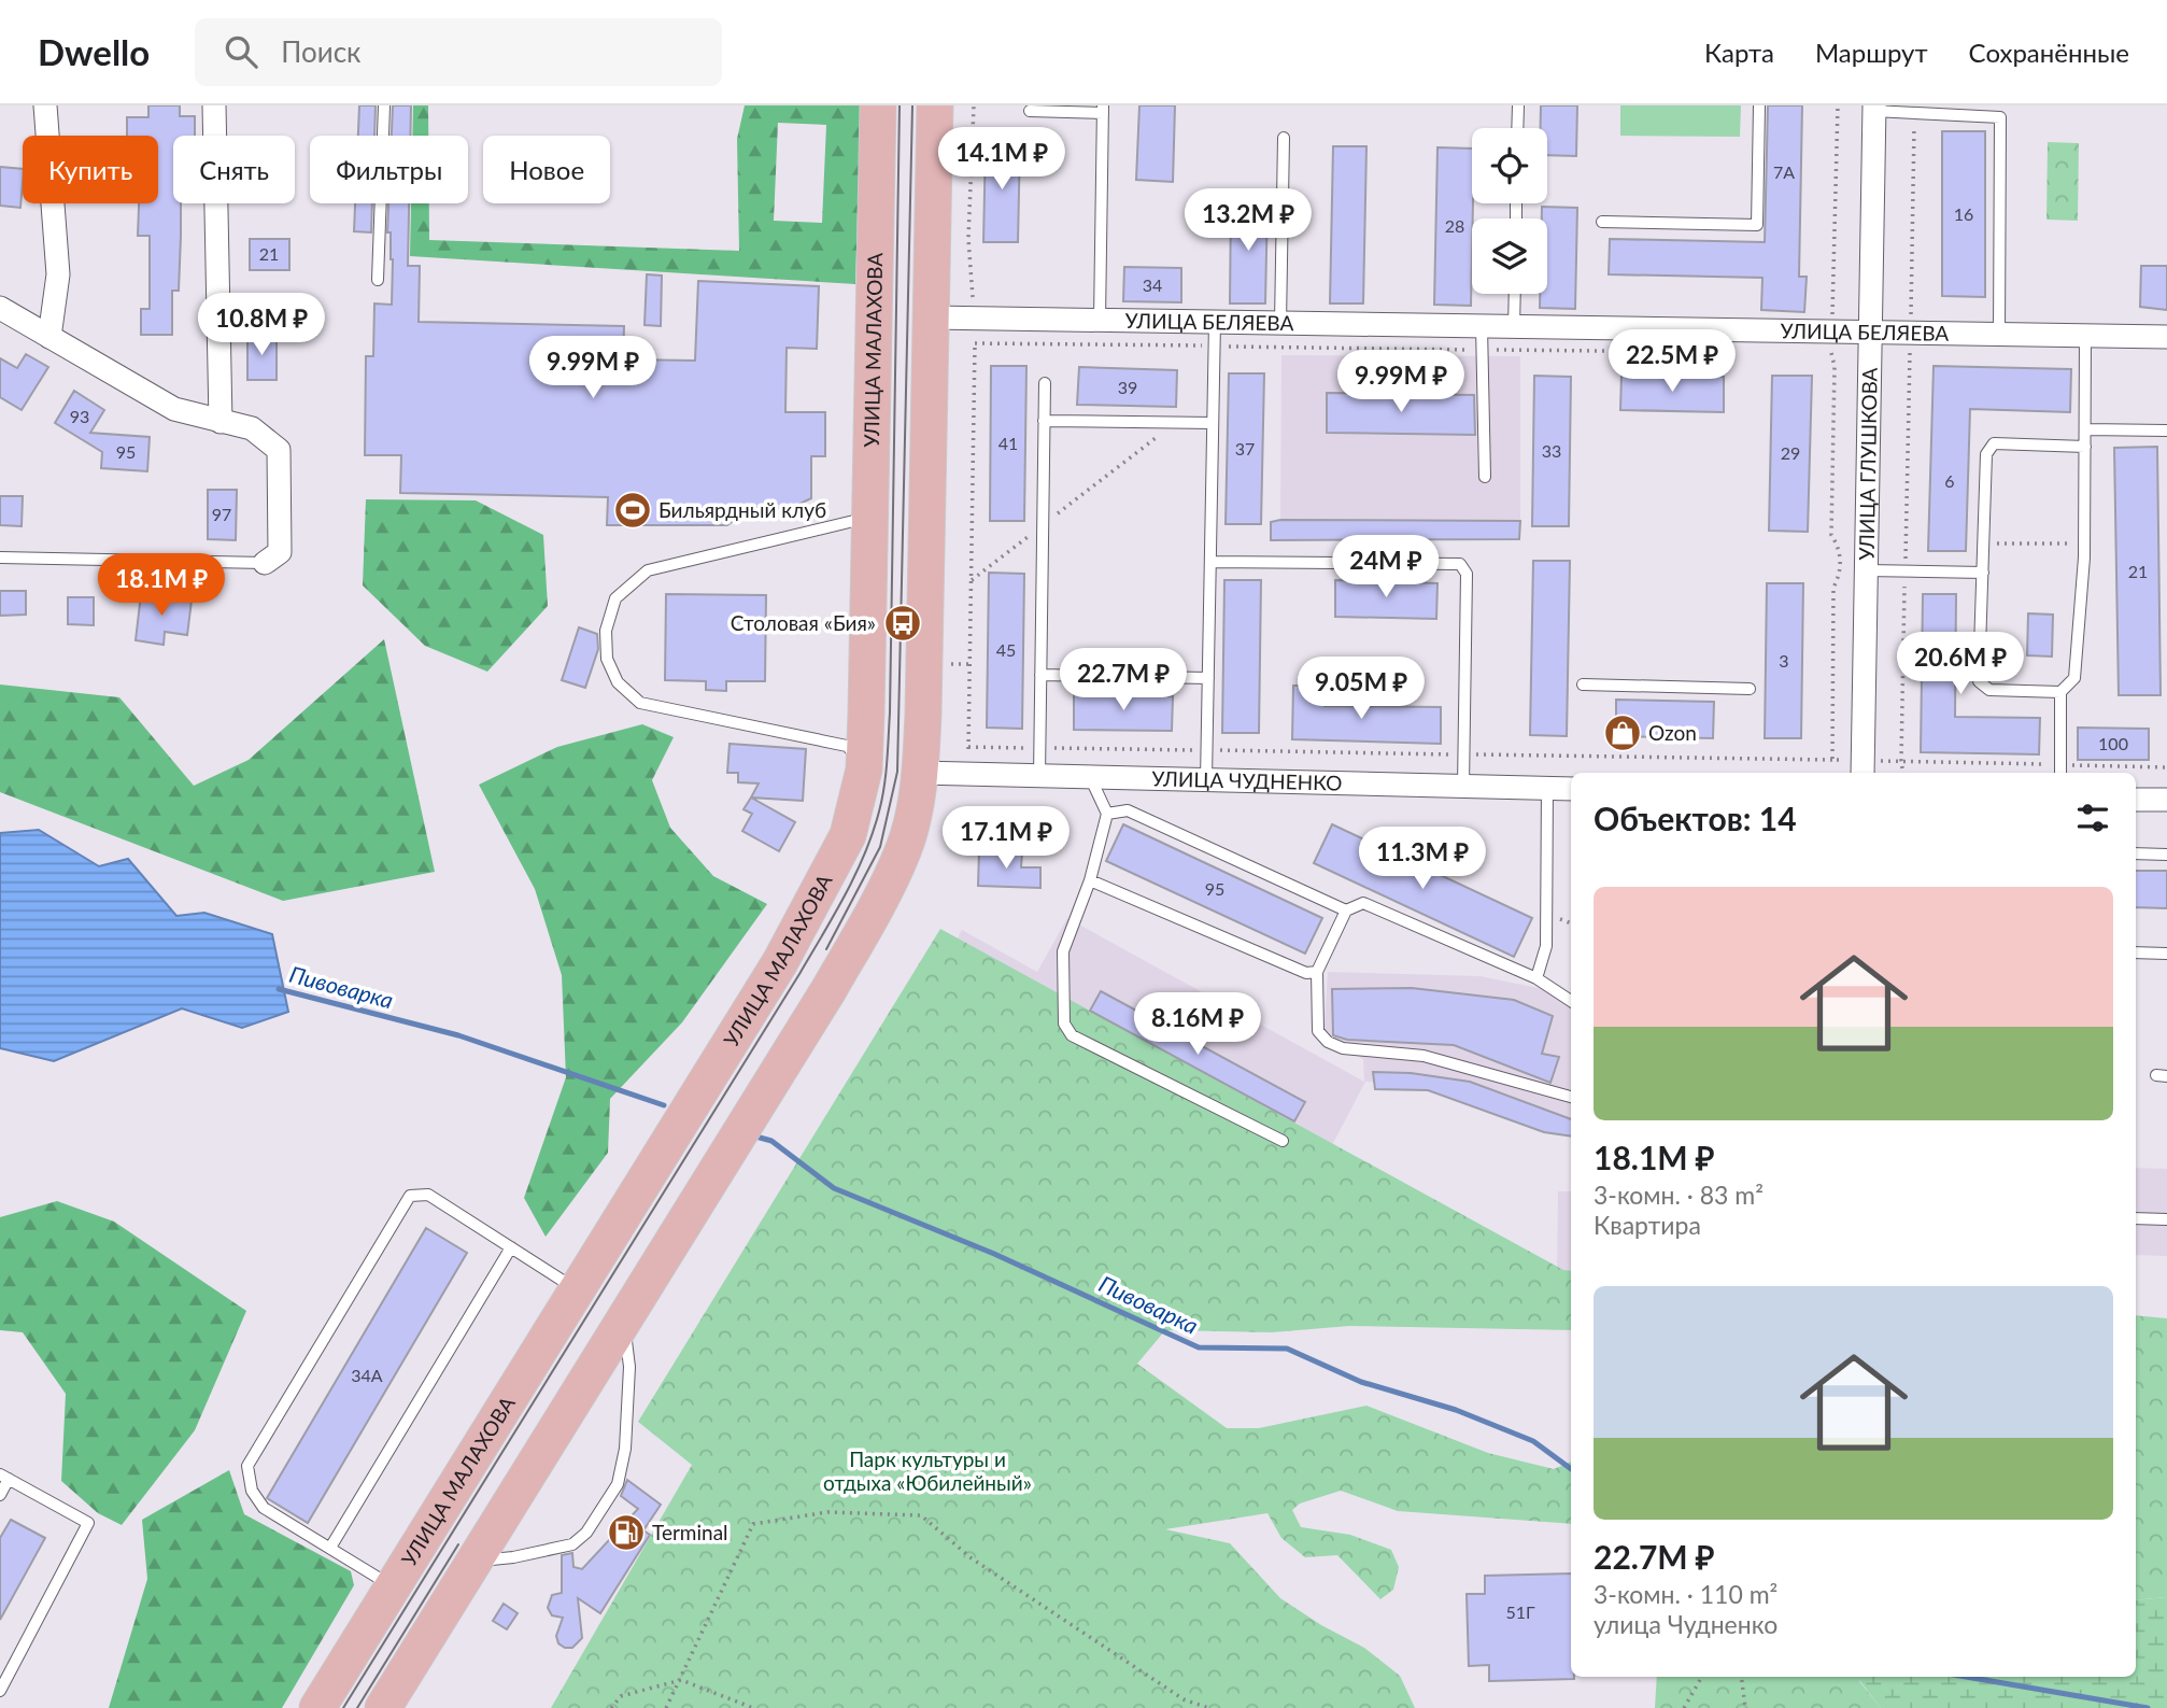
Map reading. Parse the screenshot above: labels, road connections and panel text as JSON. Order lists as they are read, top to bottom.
{
  "streets": {
    "main road": ["УЛИЦА МАЛАХОВА"],
    "street": ["УЛИЦА БЕЛЯЕВА", "УЛИЦА ГЛУШКОВА", "УЛИЦА ЧУДНЕНКО"]
  },
  "crossings": [
    ["УЛИЦА БЕЛЯЕВА", "УЛИЦА ГЛУШКОВА"]
  ],
  "water": ["Пивоварка"],
  "parks": ["Парк культуры и отдыха «Юбилейный»"],
  "places": {
    "sports": ["Бильярдный клуб"],
    "bus stop": ["Столовая «Бия»"],
    "shop": ["Ozon"],
    "fuel station": ["Terminal"]
  },
  "house_numbers": [
    "7А",
    "16",
    "28",
    "21",
    "34",
    "39",
    "93",
    "41",
    "37",
    "33",
    "95",
    "29",
    "6",
    "97",
    "21",
    "45",
    "3",
    "100",
    "95",
    "34А",
    "51Г"
  ],
  "page": {
    "header": "Dwello",
    "search": "Поиск",
    "nav": ["Карта", "Маршрут", "Сохранённые"],
    "price": [
      "14.1M ₽",
      "13.2M ₽",
      "10.8M ₽",
      "22.5M ₽",
      "9.99M ₽",
      "9.99M ₽",
      "24M ₽",
      "18.1M ₽",
      "20.6M ₽",
      "22.7M ₽",
      "9.05M ₽",
      "17.1M ₽",
      "11.3M ₽",
      "8.16M ₽"
    ],
    "chip": [
      "Купить",
      "Снять",
      "Фильтры",
      "Новое"
    ],
    "heading": "Объектов: 14",
    "list": [
      {
        "name": "18.1M ₽",
        "note": "3-комн. · 83 m² · Квартира"
      },
      {
        "name": "22.7M ₽",
        "note": "3-комн. · 110 m² · улица Чудненко"
      }
    ]
  }
}
